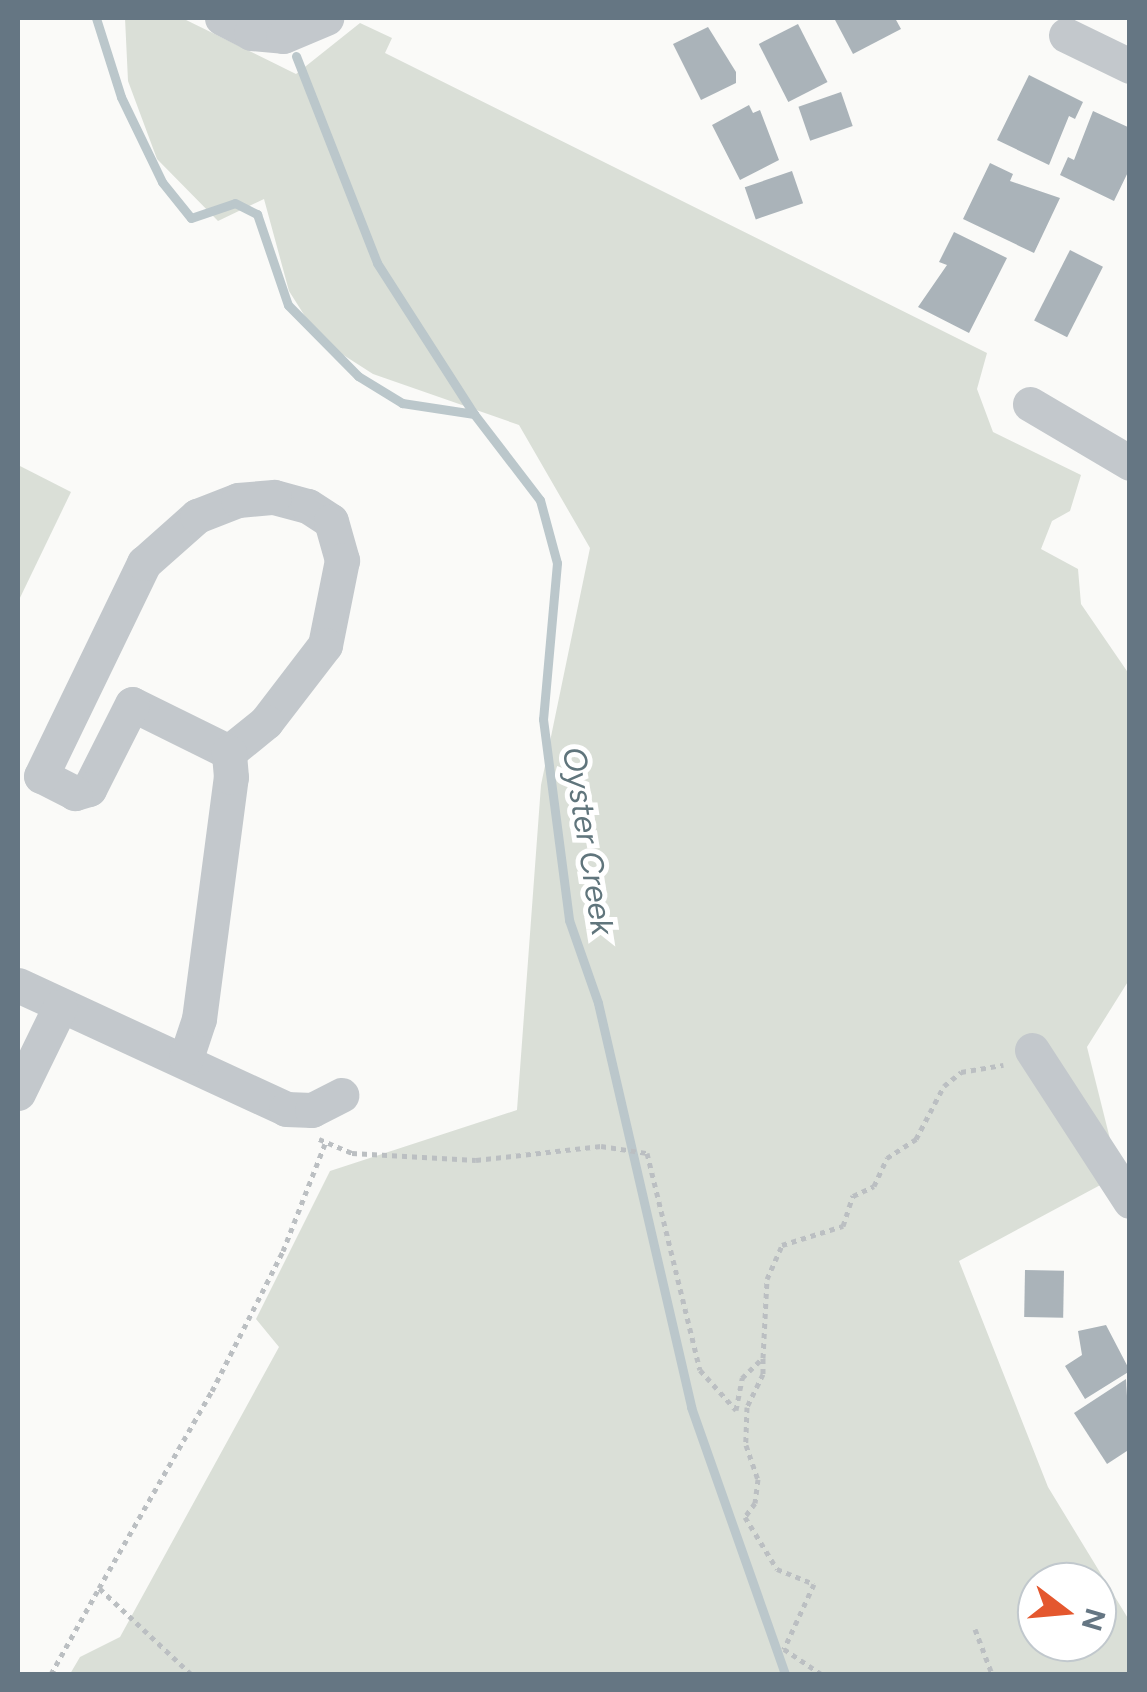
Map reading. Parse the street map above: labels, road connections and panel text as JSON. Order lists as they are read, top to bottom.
{
  "water": ["Oyster Creek"],
  "north": "right"
}
